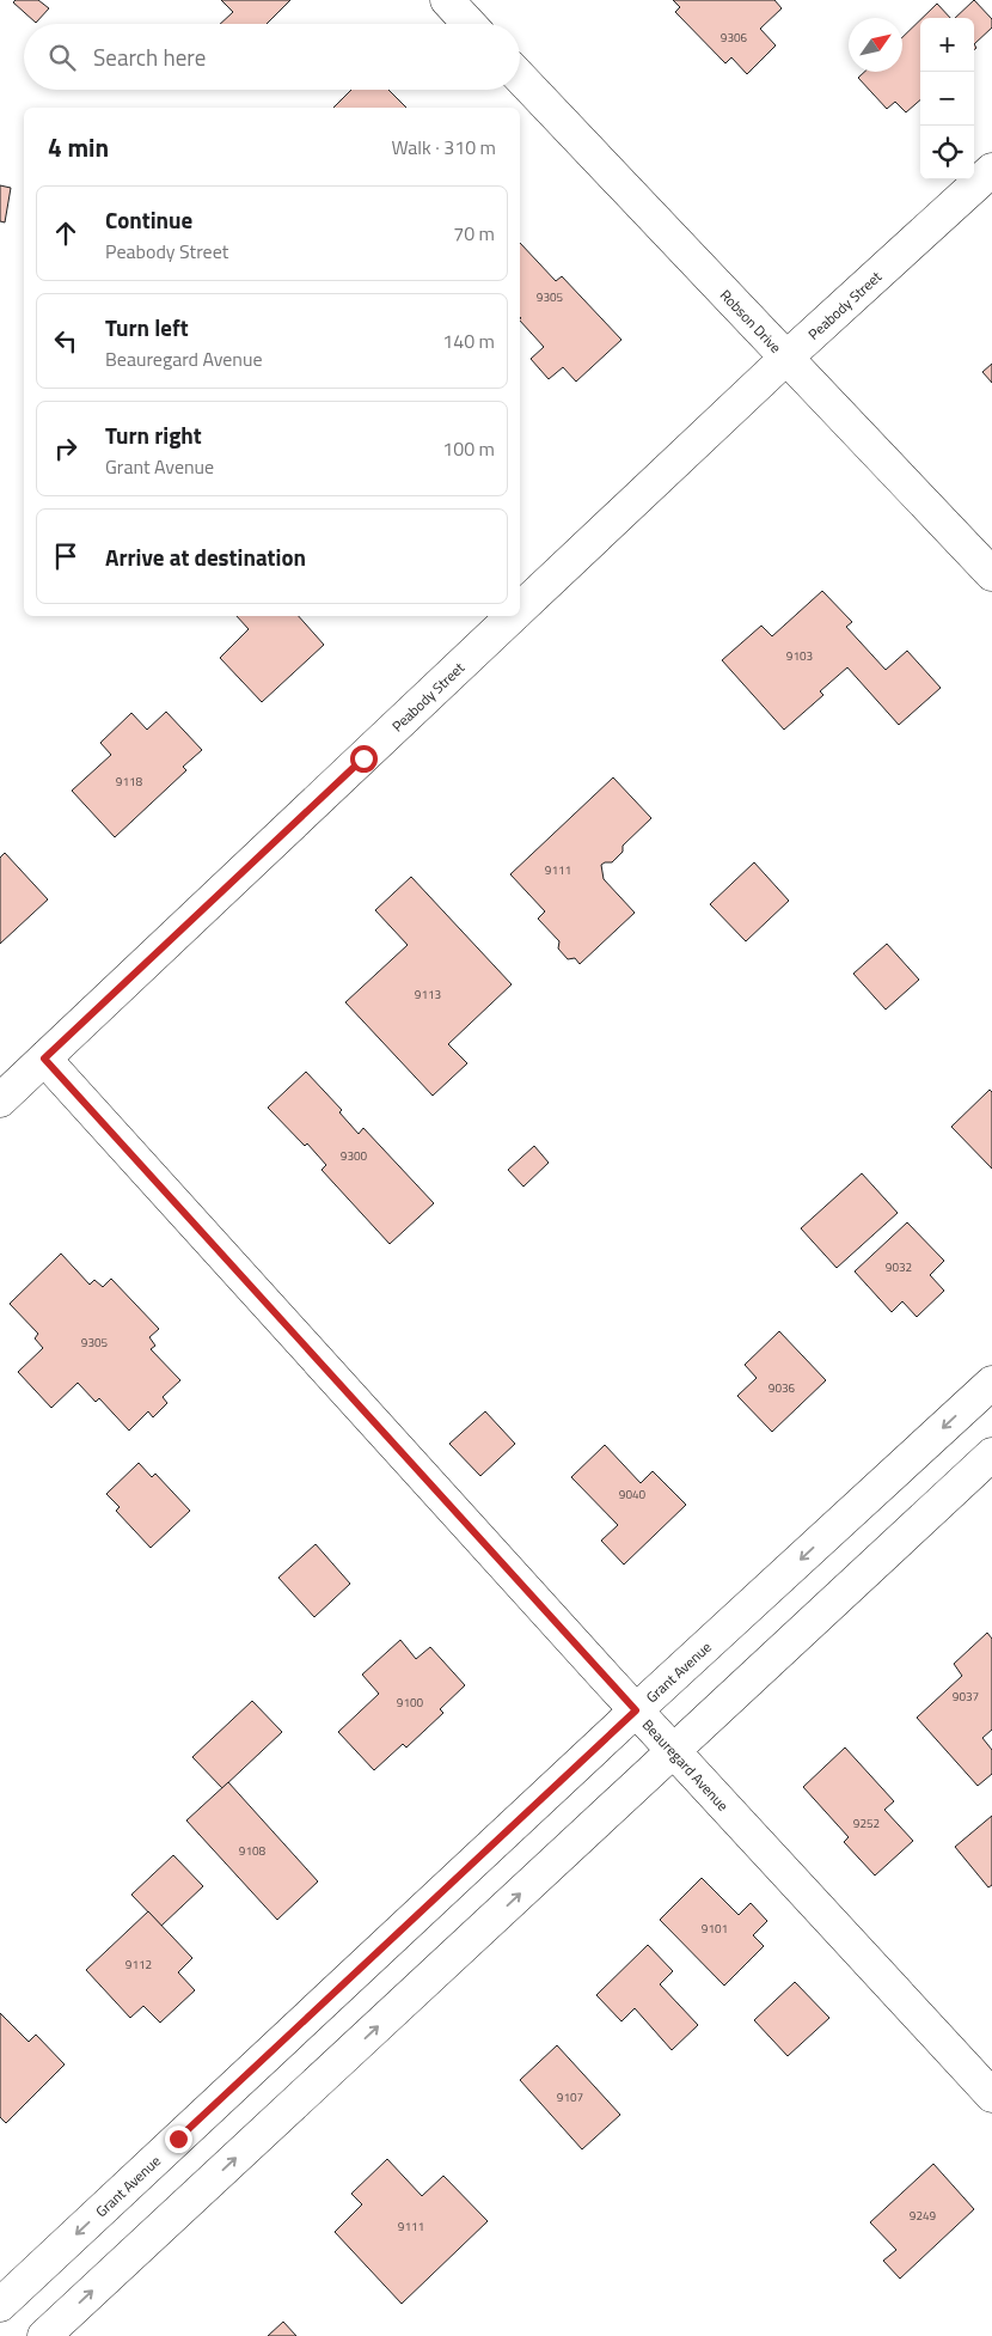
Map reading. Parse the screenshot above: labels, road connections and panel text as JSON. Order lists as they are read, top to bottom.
{
  "streets": {
    "street": [
      "Peabody Street",
      "Robson Drive",
      "Grant Avenue",
      "Beauregard Avenue"
    ]
  },
  "crossings": [
    ["Peabody Street", "Robson Drive"],
    ["Peabody Street", "Beauregard Avenue"],
    ["Grant Avenue", "Beauregard Avenue"]
  ],
  "house_numbers": [
    "9306",
    "9305",
    "9103",
    "9118",
    "9111",
    "9113",
    "9300",
    "9032",
    "9305",
    "9036",
    "9040",
    "9037",
    "9100",
    "9252",
    "9108",
    "9101",
    "9112",
    "9107",
    "9249",
    "9111"
  ],
  "north": "top right",
  "page": {
    "map_buttons": ["+", "−"],
    "search": "Search here",
    "heading": ["4 min", "Walk · 310 m"],
    "list": [
      ["Continue", "Peabody Street", "70 m"],
      ["Turn left", "Beauregard Avenue", "140 m"],
      ["Turn right", "Grant Avenue", "100 m"],
      "Arrive at destination"
    ]
  }
}
